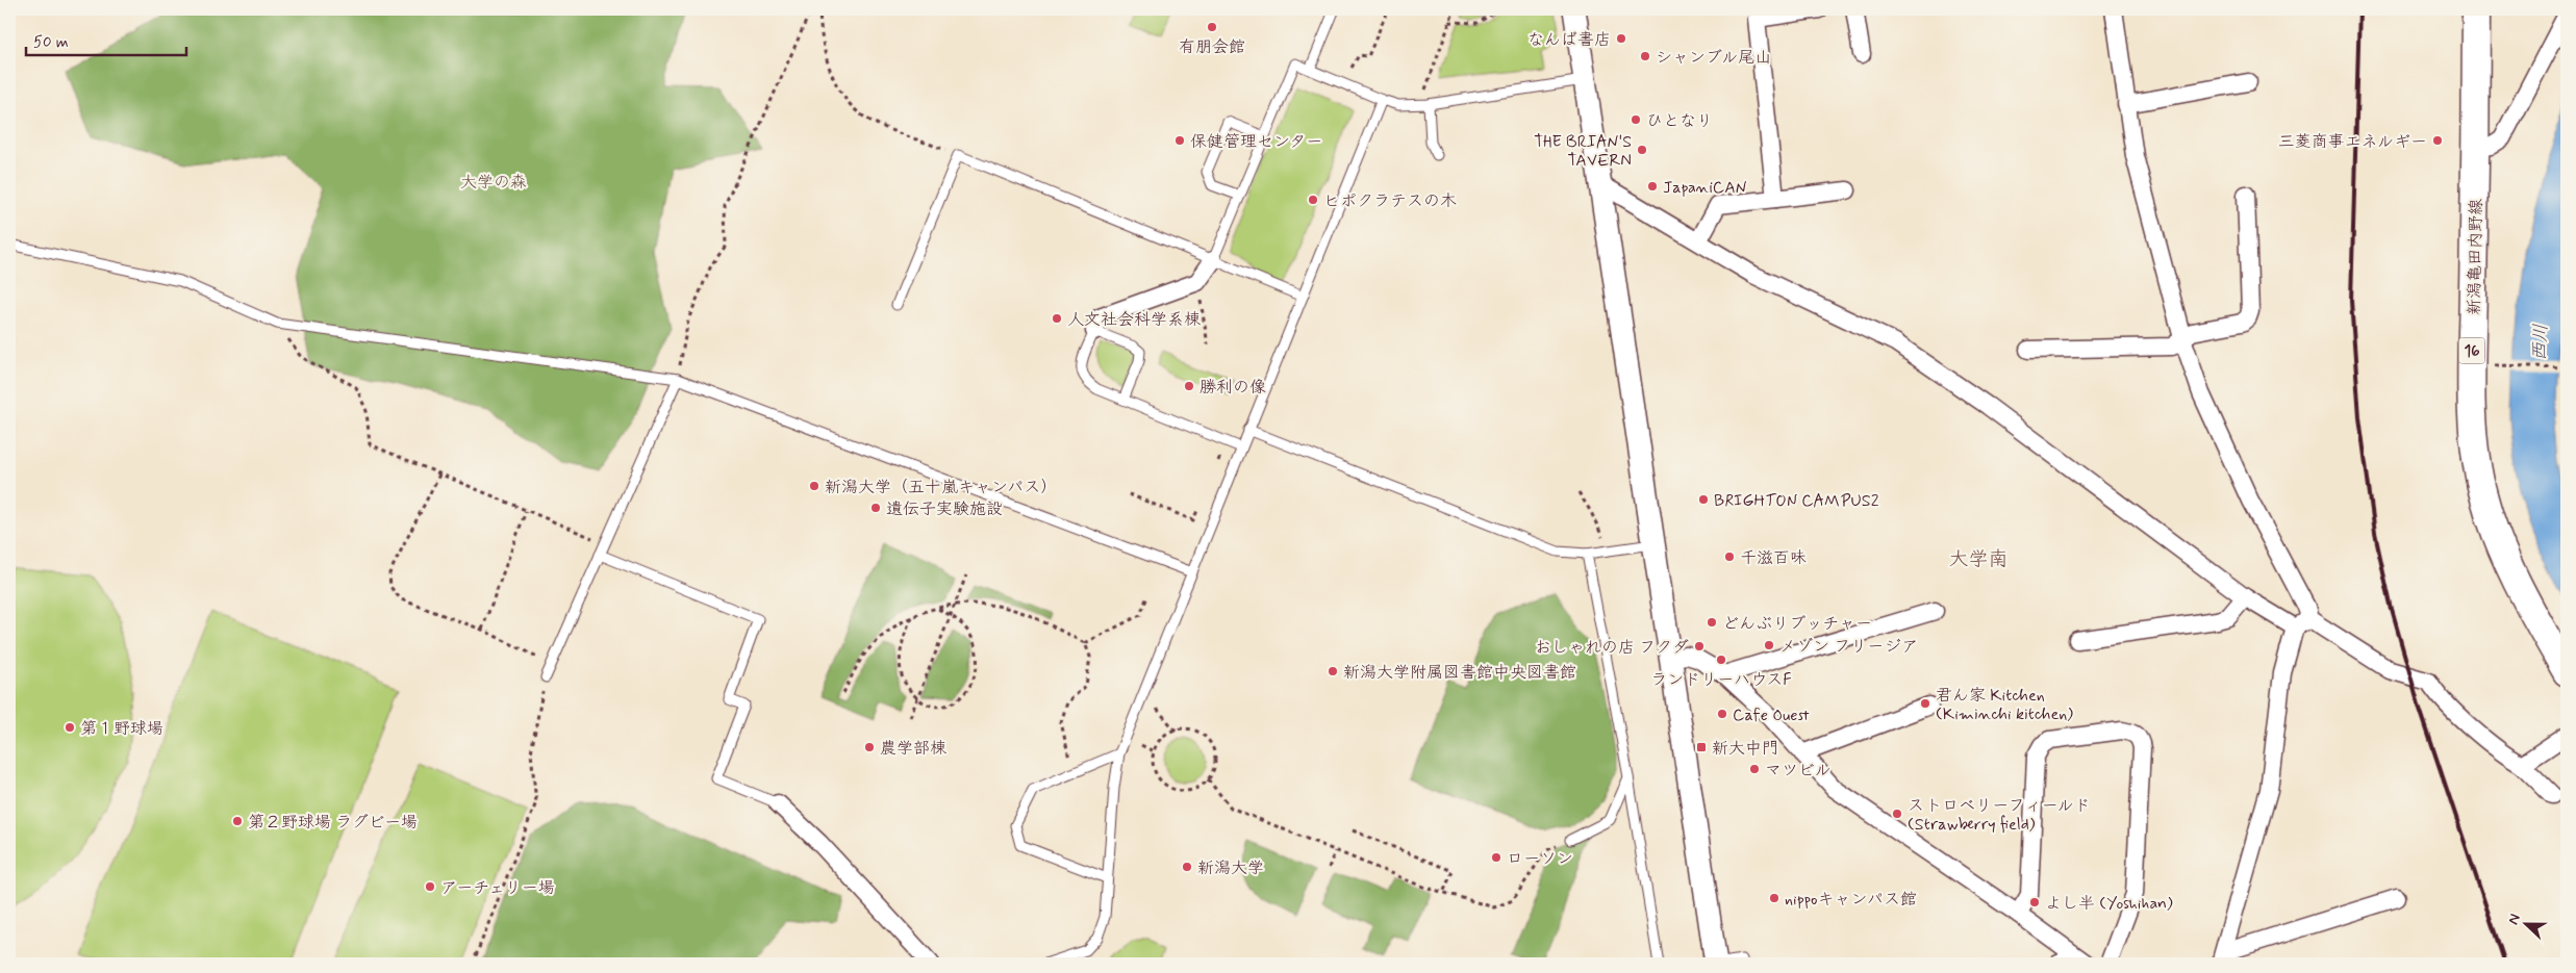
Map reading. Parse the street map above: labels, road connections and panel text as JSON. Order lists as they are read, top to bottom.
{
  "streets": {
    "main road": ["新潟亀田内野線", "16"]
  },
  "districts": ["大学南"],
  "water": ["西川"],
  "parks": ["大学の森"],
  "places": {
    "other": [
      "有朋会館",
      "なんば書店",
      "シャンブル尾山",
      "ひとなり",
      "保健管理センター",
      "三菱商事エネルギー",
      "THE BRIAN'S TAVERN",
      "JapaniCAN",
      "ヒポクラテスの木",
      "人文社会科学系棟",
      "勝利の像",
      "新潟大学（五十嵐キャンパス）",
      "BRIGHTON CAMPUS2",
      "遺伝子実験施設",
      "千滋百味",
      "どんぶりブッチャー",
      "メゾン フリージア",
      "おしゃれの店 フクダ",
      "ランドリーハウスF",
      "新潟大学附属図書館中央図書館",
      "君ん家 Kitchen (Kiminchi kitchen)",
      "Cafe Ouest",
      "第１野球場",
      "農学部棟",
      "マツビル",
      "ストロベリーフィールド (Strawberry field)",
      "第２野球場 ラグビー場",
      "ローソン",
      "新潟大学",
      "アーチェリー場",
      "nippoキャンパス館",
      "よし半 (Yoshihan)"
    ],
    "transit": ["新大中門"]
  },
  "scale_bar": "50 m",
  "north": "left"
}
